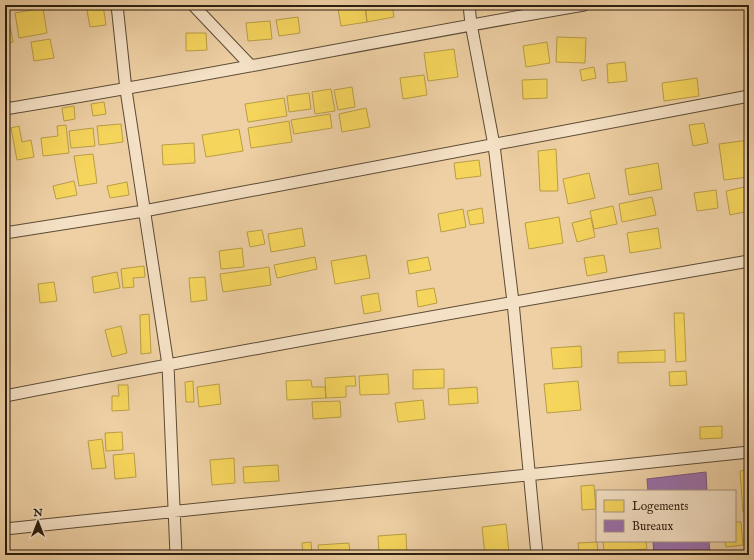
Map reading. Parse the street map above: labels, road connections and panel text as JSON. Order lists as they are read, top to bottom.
{
  "legend": ["Logements", "Bureaux"],
  "north": "top"
}
